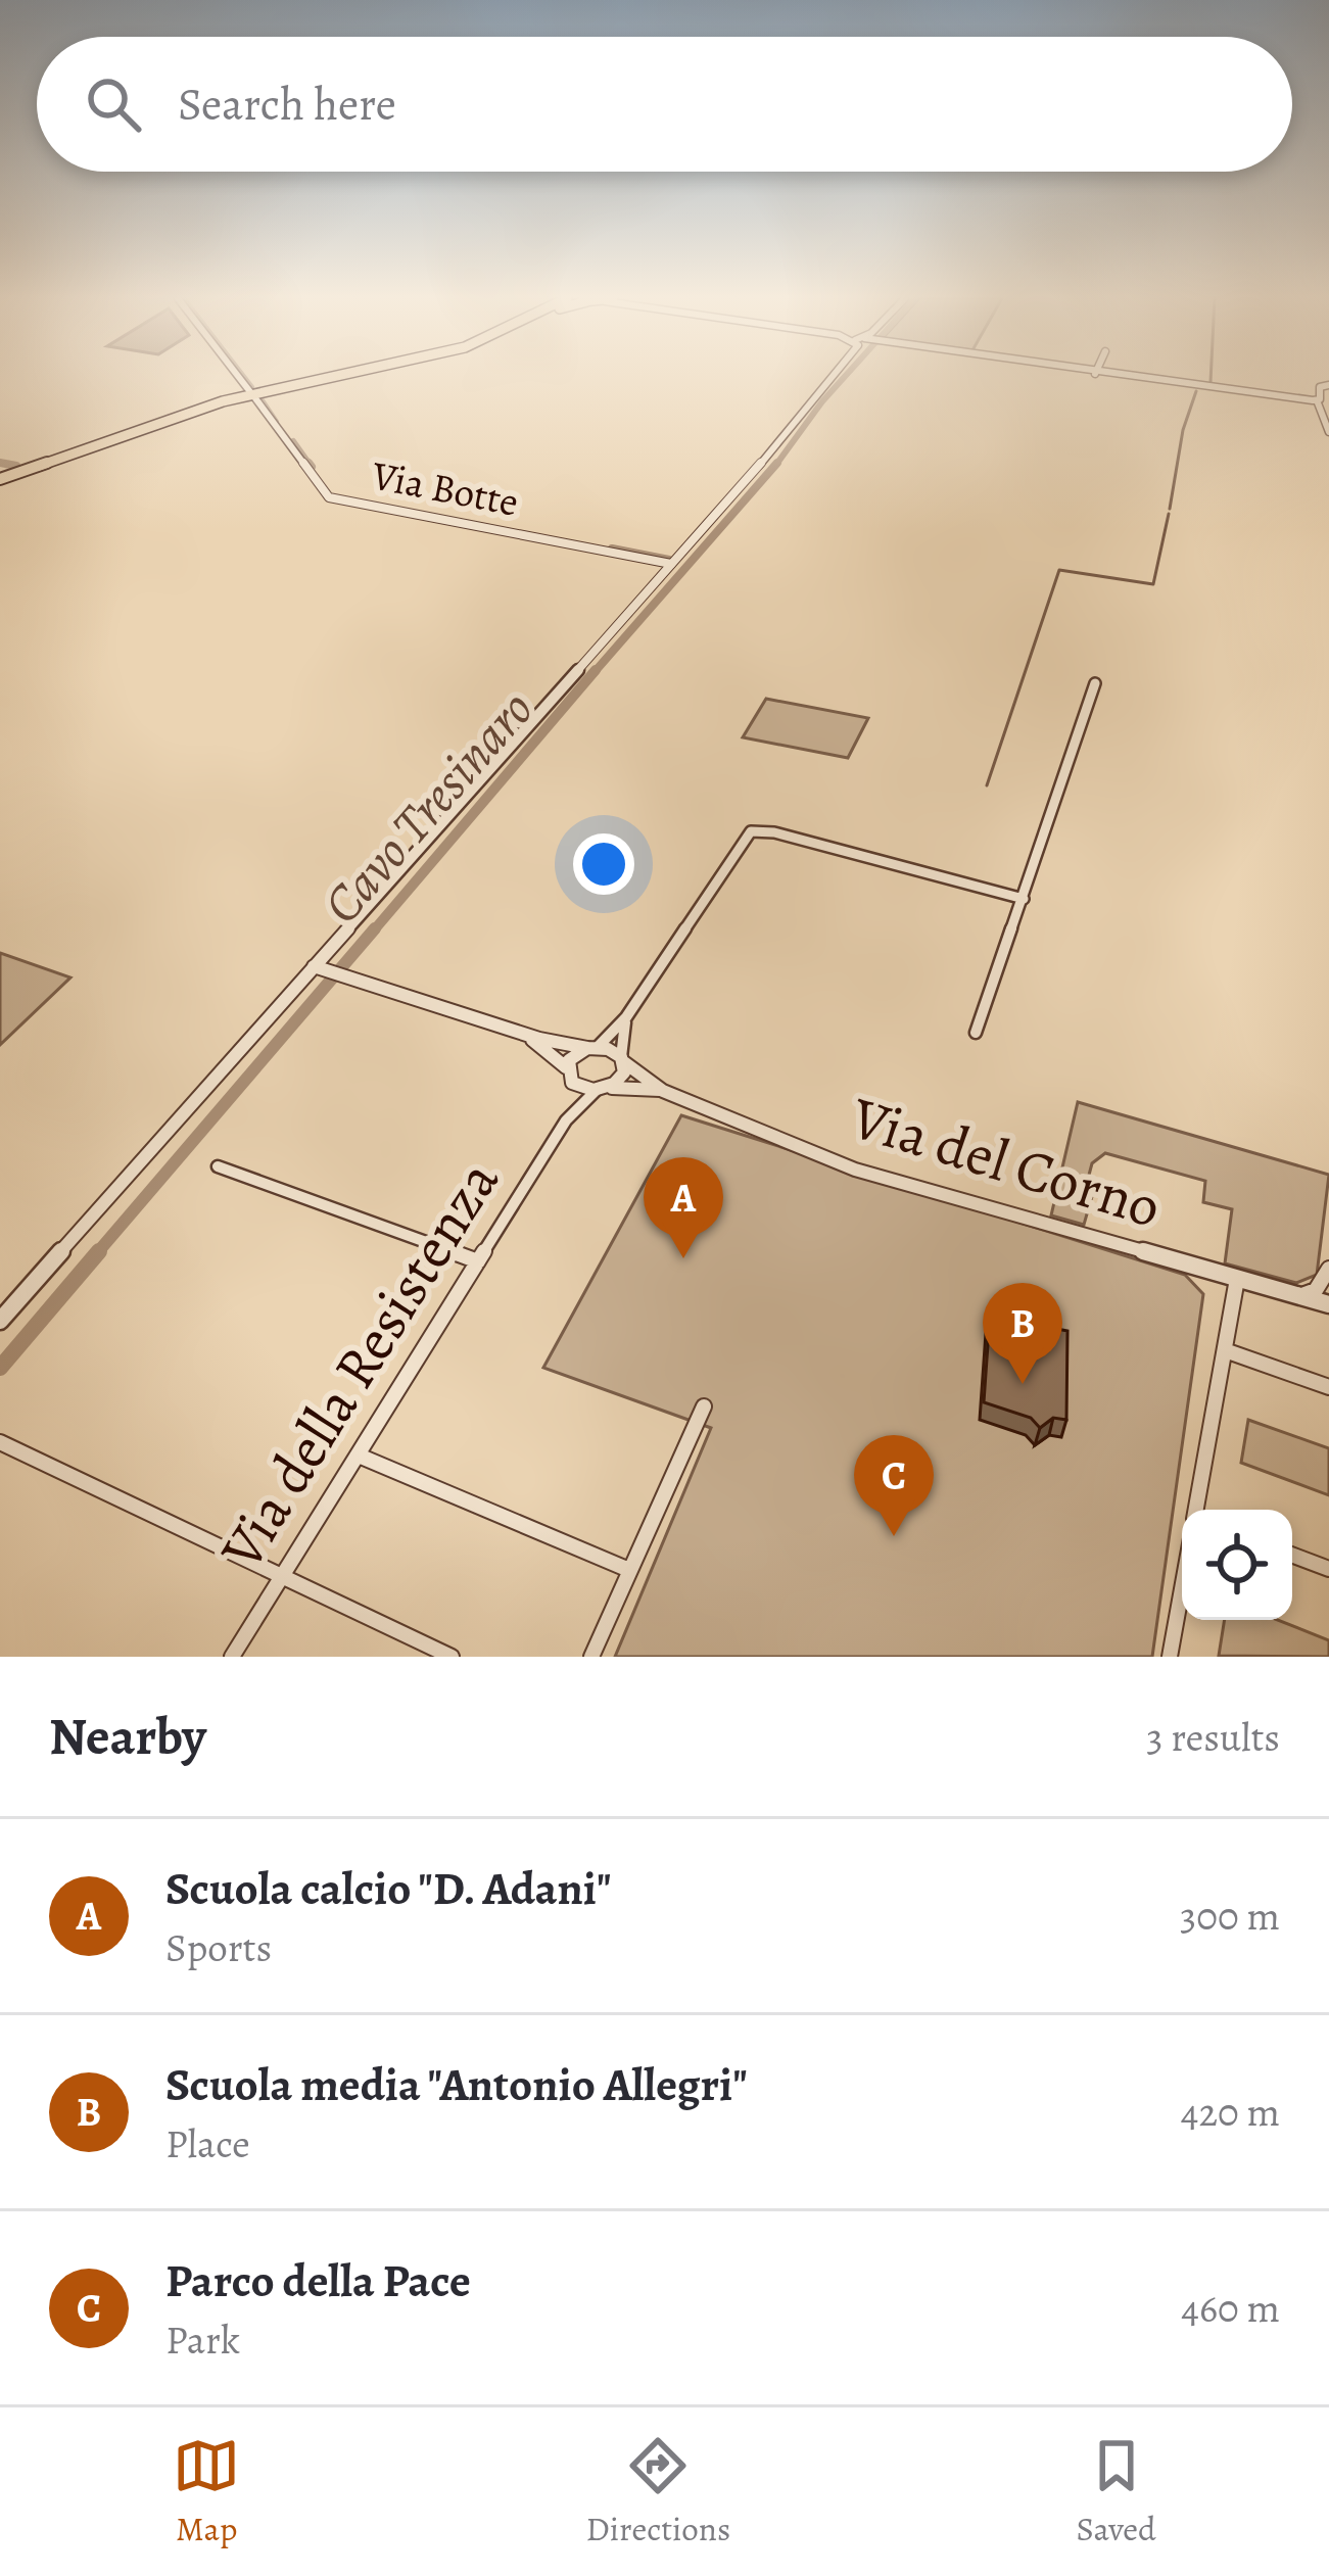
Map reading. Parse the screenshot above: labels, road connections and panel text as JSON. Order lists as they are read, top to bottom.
{
  "streets": {
    "street": ["Via Botte", "Via del Corno", "Via della Resistenza"]
  },
  "crossings": [
    ["Via del Corno", "Via della Resistenza"]
  ],
  "water": ["Cavo Tresinaro"],
  "page": {
    "search": "Search here",
    "pins": ["A", "B", "C"],
    "heading": ["Nearby", "3 results"],
    "list": [
      {
        "mark": "A",
        "name": "Scuola calcio \"D. Adani\"",
        "note": "Sports",
        "value": "300 m"
      },
      {
        "mark": "B",
        "name": "Scuola media \"Antonio Allegri\"",
        "note": "Place",
        "value": "420 m"
      },
      {
        "mark": "C",
        "name": "Parco della Pace",
        "note": "Park",
        "value": "460 m"
      }
    ],
    "nav": ["Map", "Directions", "Saved"]
  }
}
